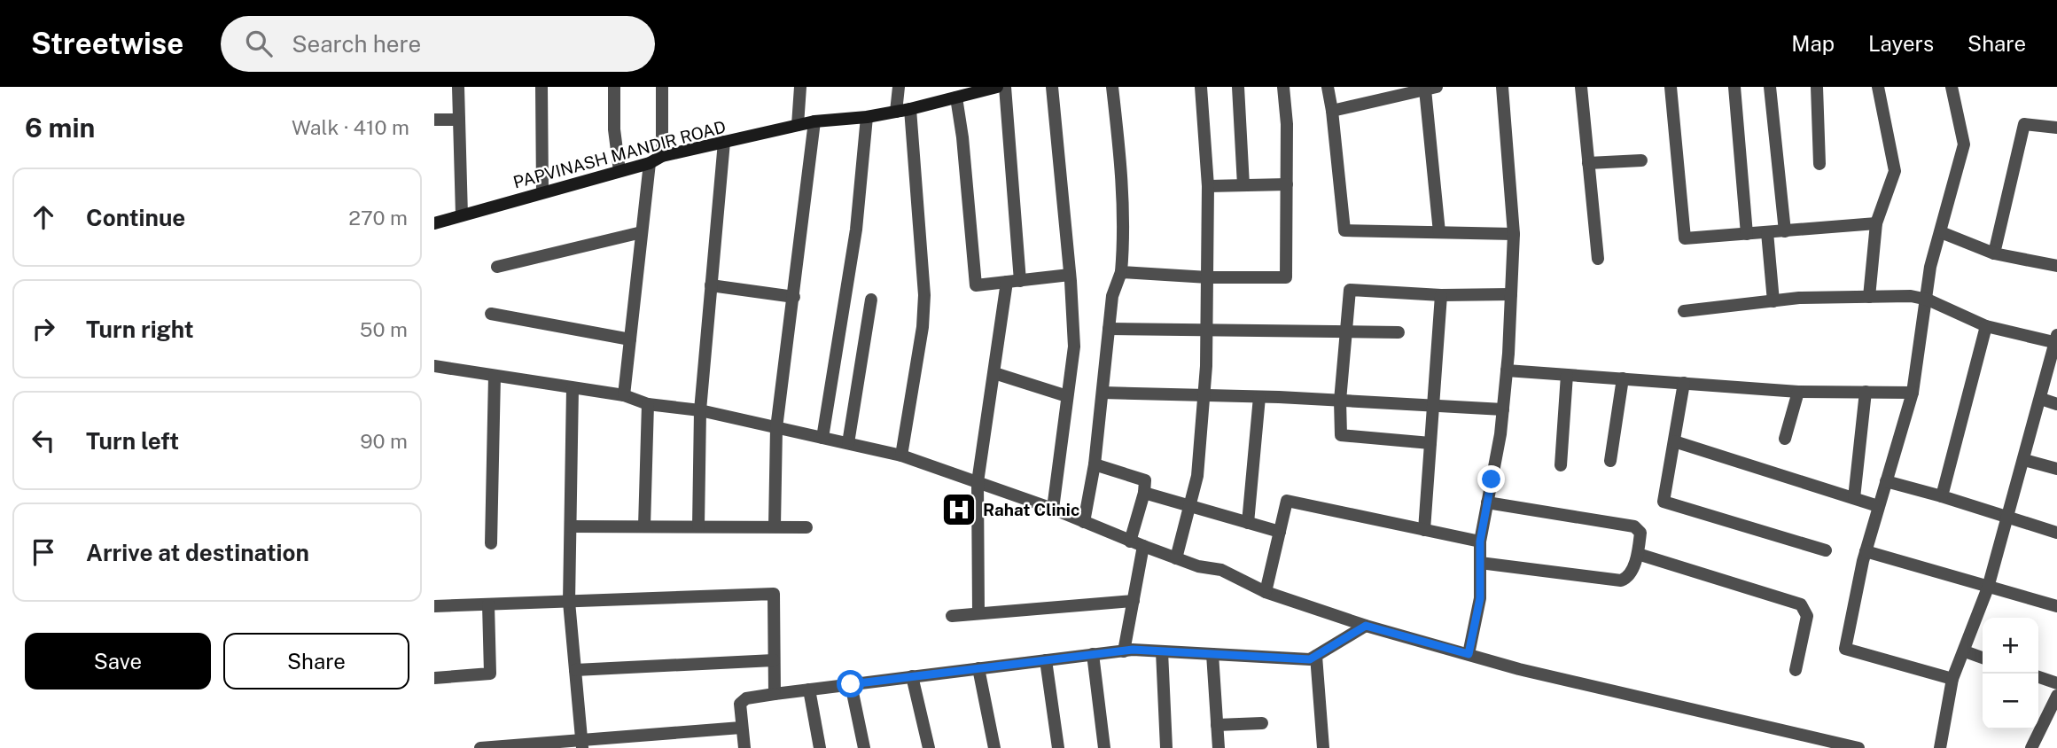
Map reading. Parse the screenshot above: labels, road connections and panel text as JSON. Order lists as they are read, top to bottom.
{
  "streets": {
    "street": ["PAPVINASH MANDIR ROAD"]
  },
  "places": {
    "hospital": ["Rahat Clinic"]
  },
  "page": {
    "header": "Streetwise",
    "search": "Search here",
    "nav": ["Map", "Layers", "Share"],
    "heading": ["6 min", "Walk · 410 m"],
    "list": [
      ["Continue", "270 m"],
      ["Turn right", "50 m"],
      ["Turn left", "90 m"],
      "Arrive at destination"
    ],
    "buttons": ["Save", "Share"],
    "map_buttons": ["+", "−"]
  }
}
